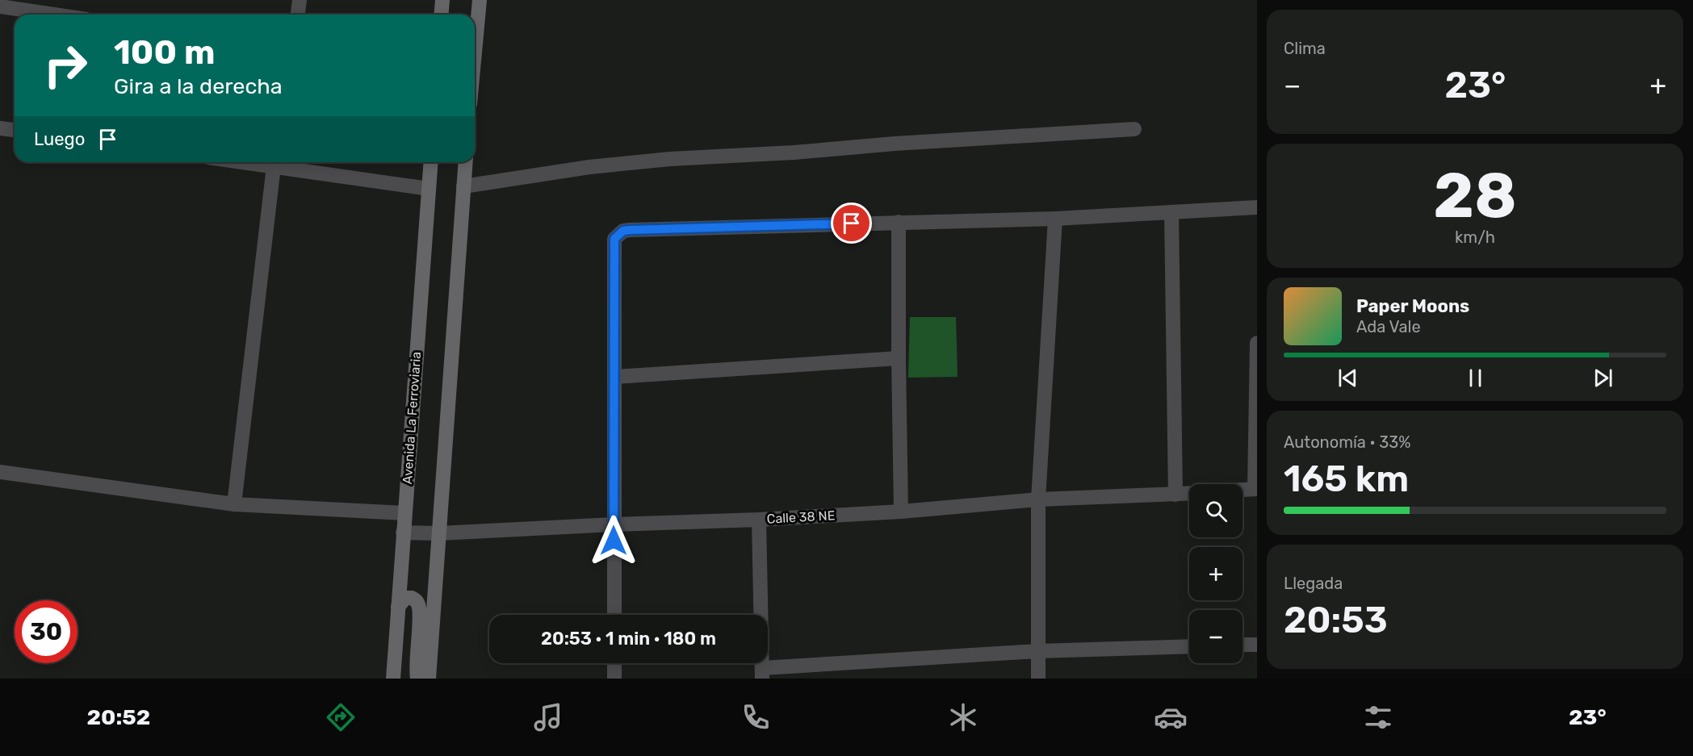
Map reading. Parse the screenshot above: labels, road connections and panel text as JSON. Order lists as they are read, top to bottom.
{
  "streets": {
    "main road": ["Avenida La Ferroviaria"],
    "street": ["Calle 38 NE"]
  },
  "crossings": [
    ["Avenida La Ferroviaria", "Calle 38 NE"]
  ],
  "page": {
    "tile": [
      "Clima",
      ["28", "km/h"],
      ["Autonomía · 33%", "165 km"],
      ["Llegada", "20:53"]
    ],
    "turn": ["100 m", "Gira a la derecha"],
    "heat": ["−", "23°", "+"],
    "then": "Luego",
    "song": ["Paper Moons", "Ada Vale"],
    "map_buttons": ["+", "−"],
    "limit": "30",
    "trip": "20:53 · 1 min · 180 m",
    "tabs": ["20:52", "23°"]
  }
}
